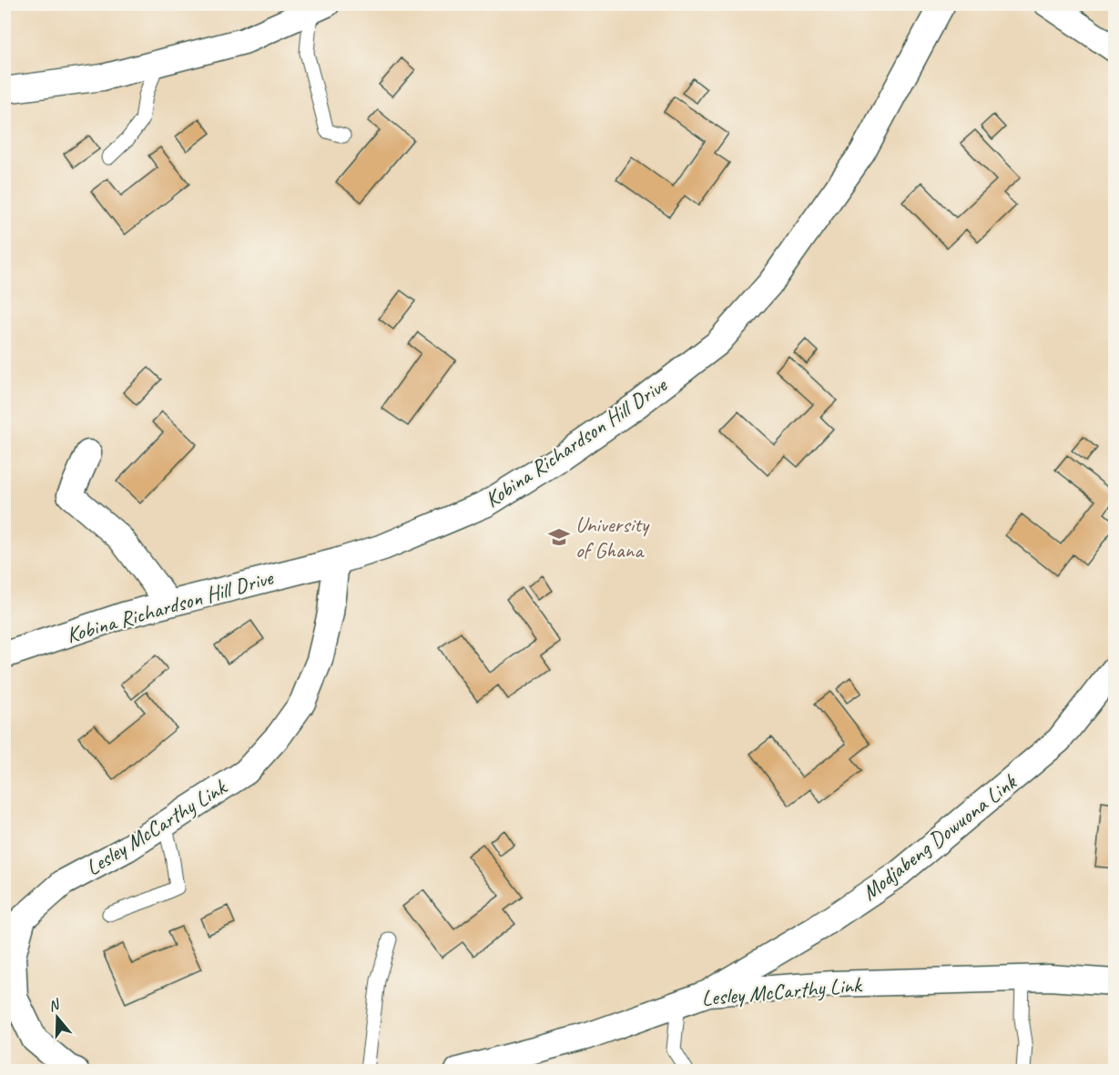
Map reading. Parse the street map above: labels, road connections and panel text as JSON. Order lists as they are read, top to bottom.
{
  "streets": {
    "street": ["Kobina Richardson Hill Drive", "Lesley McCarthy Link", "Modjabeng Dowuona Link"]
  },
  "crossings": [
    ["Kobina Richardson Hill Drive", "Lesley McCarthy Link"],
    ["Lesley McCarthy Link", "Modjabeng Dowuona Link"]
  ],
  "places": {
    "school or university": ["University of Ghana"]
  },
  "north": "top"
}
